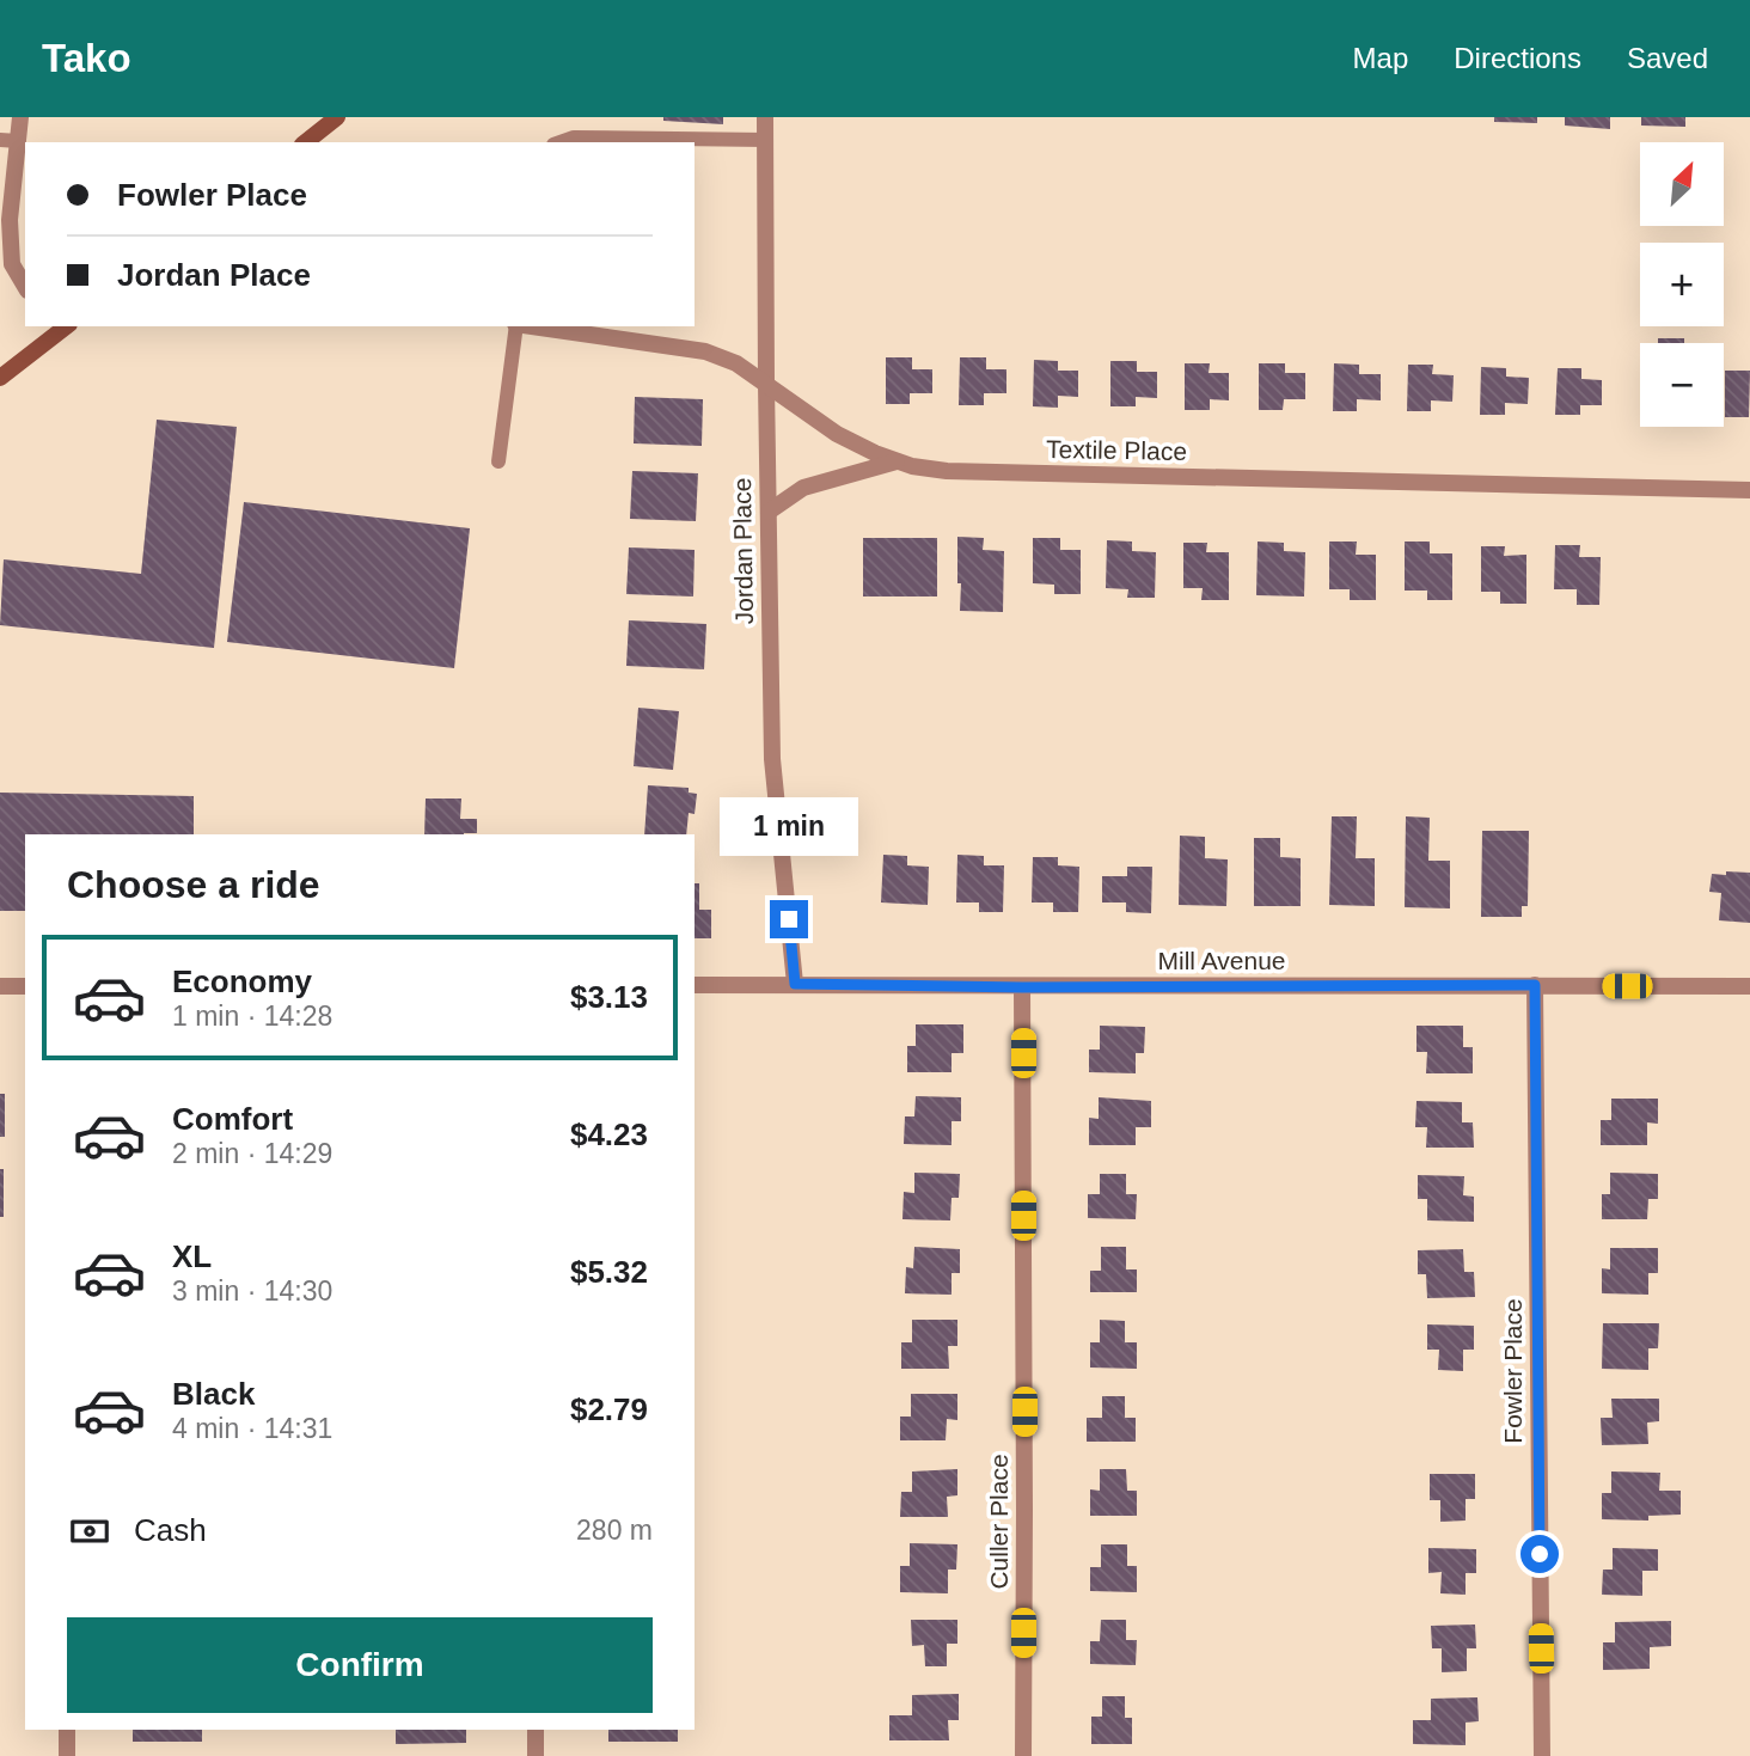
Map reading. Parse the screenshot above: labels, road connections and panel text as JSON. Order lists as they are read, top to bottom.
{
  "streets": {
    "street": [
      "Textile Place",
      "Jordan Place",
      "Mill Avenue",
      "Fowler Place",
      "Culler Place"
    ]
  },
  "crossings": [
    ["Textile Place", "Jordan Place"],
    ["Jordan Place", "Mill Avenue"],
    ["Mill Avenue", "Fowler Place"],
    ["Mill Avenue", "Culler Place"]
  ],
  "north": "top right",
  "page": {
    "header": "Tako",
    "nav": ["Map", "Directions", "Saved"],
    "map_buttons": ["+", "−"],
    "banner": ["Fowler Place", "Jordan Place"],
    "bubble": "1 min",
    "heading": "Choose a ride",
    "list": [
      {
        "name": "Economy",
        "note": "1 min · 14:28",
        "value": "$3.13"
      },
      {
        "name": "Comfort",
        "note": "2 min · 14:29",
        "value": "$4.23"
      },
      {
        "name": "XL",
        "note": "3 min · 14:30",
        "value": "$5.32"
      },
      {
        "name": "Black",
        "note": "4 min · 14:31",
        "value": "$2.79"
      }
    ],
    "pay": ["Cash", "280 m"],
    "buttons": "Confirm"
  }
}
